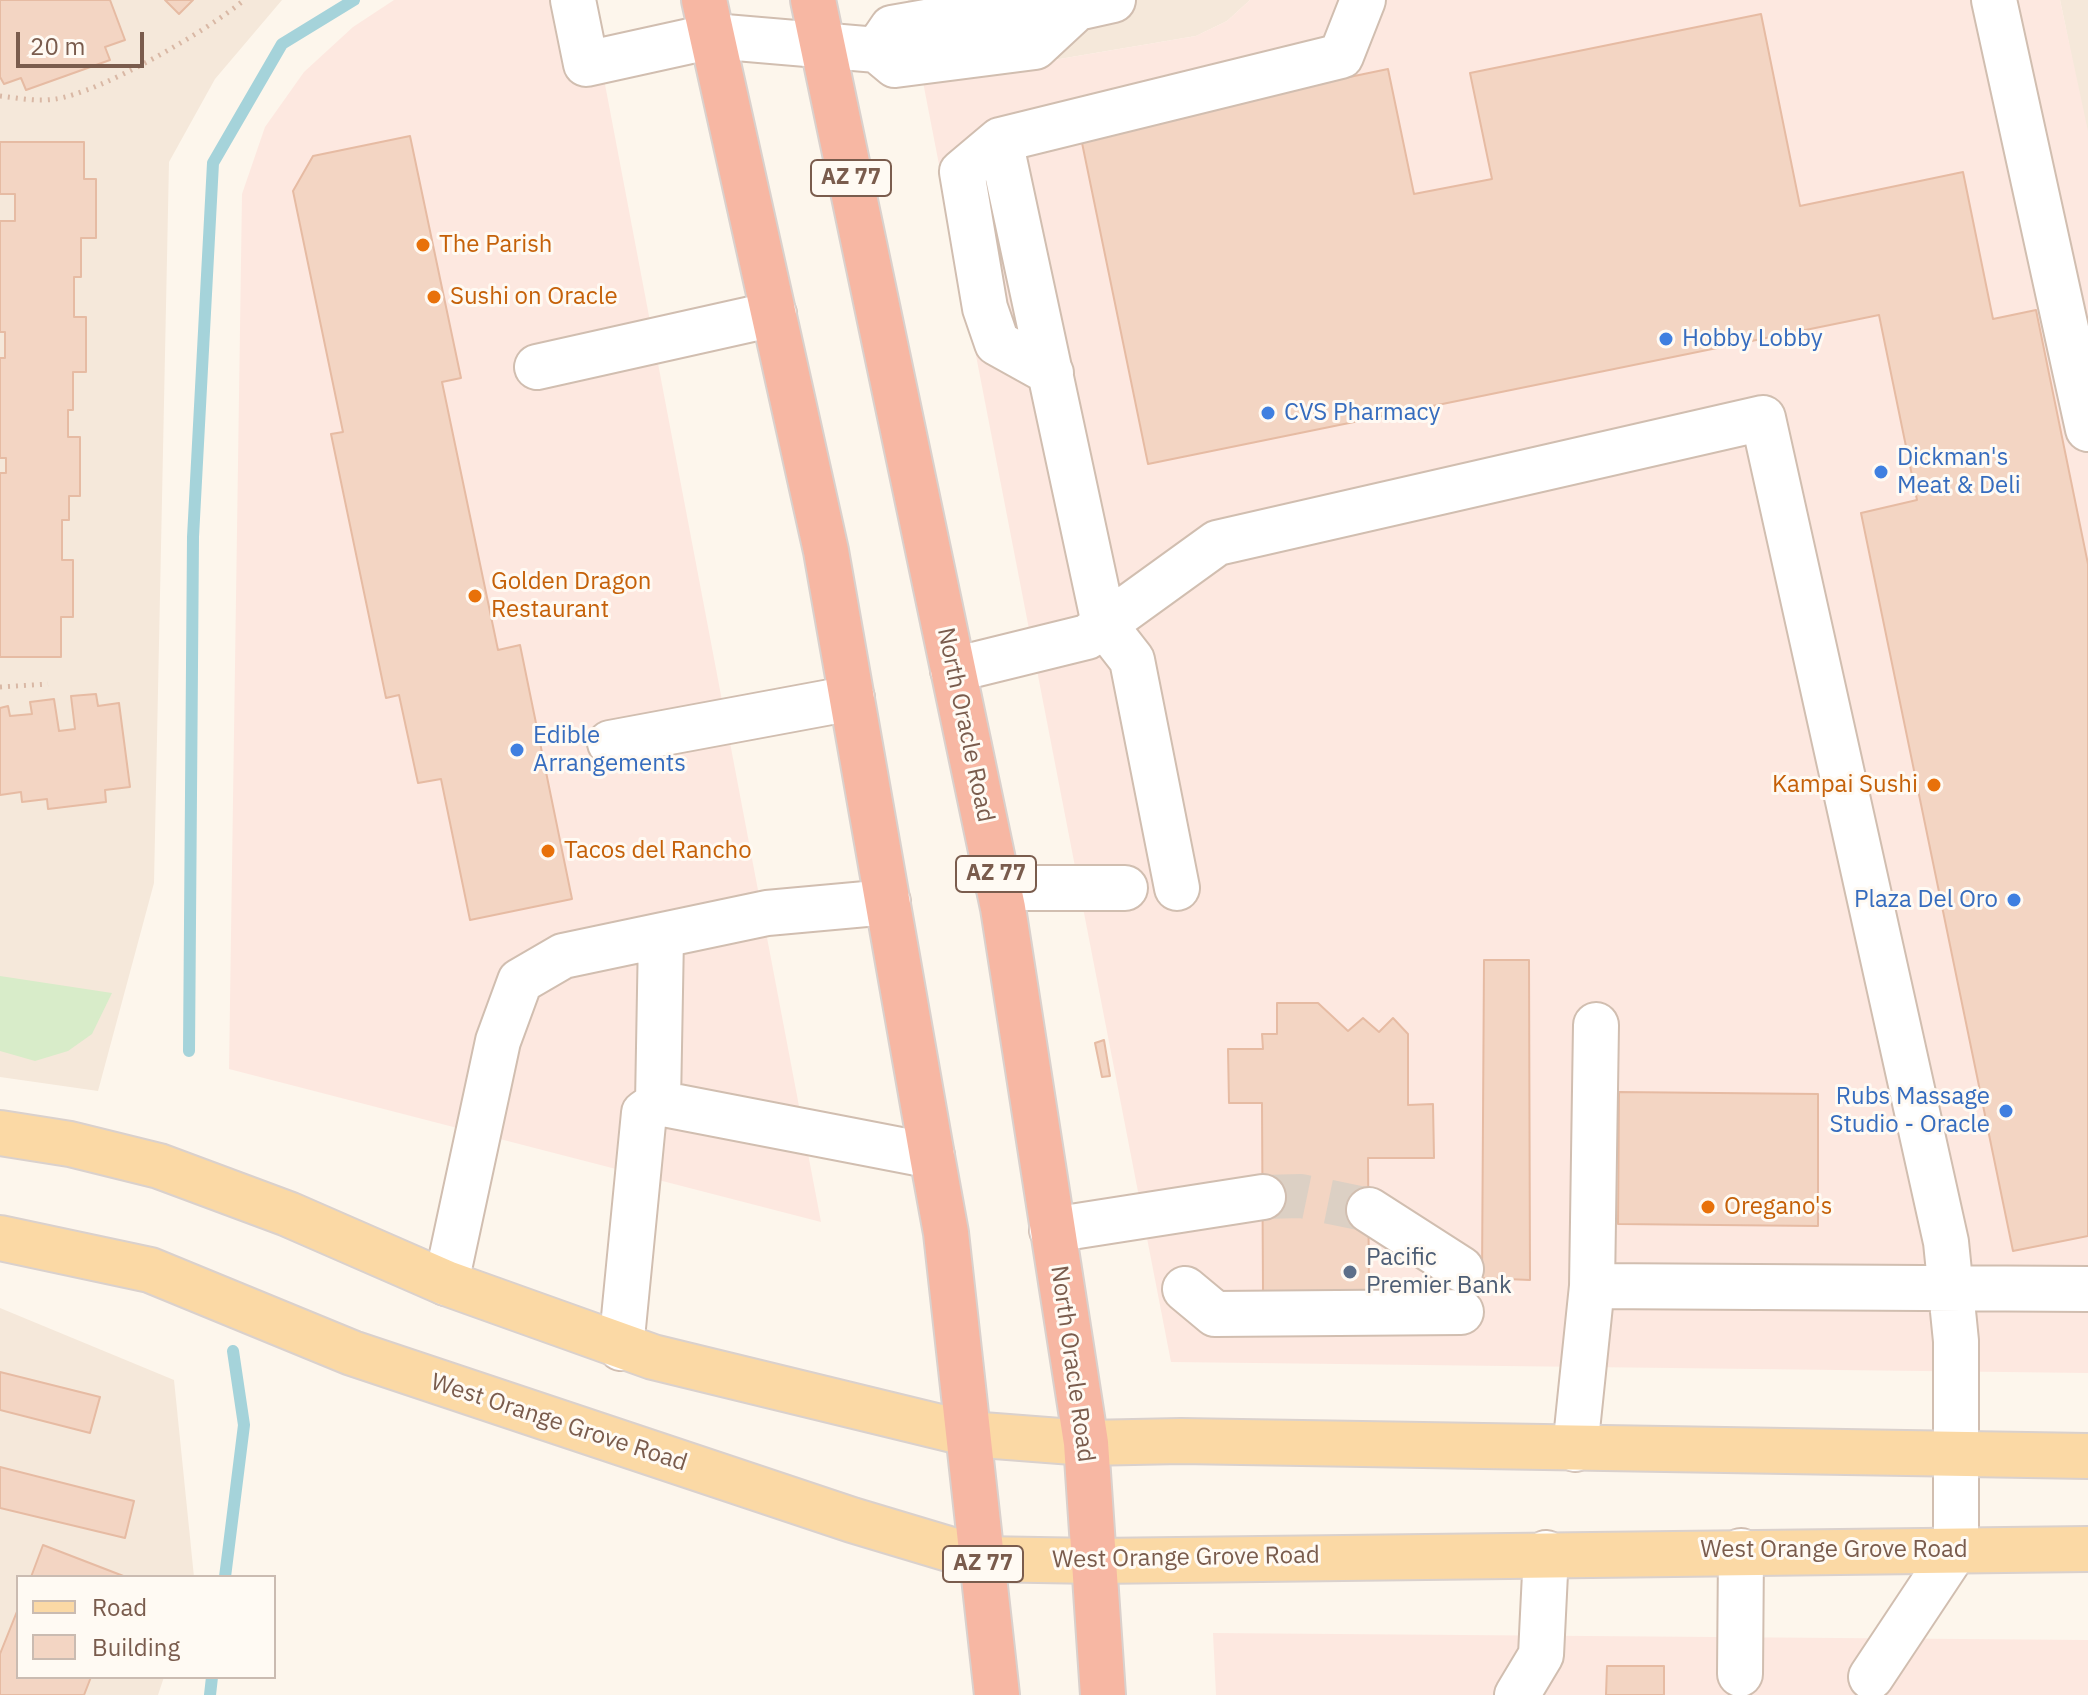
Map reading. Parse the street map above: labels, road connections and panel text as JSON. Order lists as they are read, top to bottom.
{
  "streets": {
    "highway": ["AZ 77", "North Oracle Road"],
    "main road": ["West Orange Grove Road"]
  },
  "crossings": [
    ["AZ 77", "West Orange Grove Road"],
    ["North Oracle Road", "West Orange Grove Road"]
  ],
  "places": [
    "The Parish",
    "Sushi on Oracle",
    "Hobby Lobby",
    "CVS Pharmacy",
    "Dickman's Meat & Deli",
    "Golden Dragon Restaurant",
    "Edible Arrangements",
    "Kampai Sushi",
    "Tacos del Rancho",
    "Plaza Del Oro",
    "Rubs Massage Studio - Oracle",
    "Oregano's",
    "Pacific Premier Bank"
  ],
  "legend": ["Road", "Building"],
  "scale_bar": "20 m"
}
